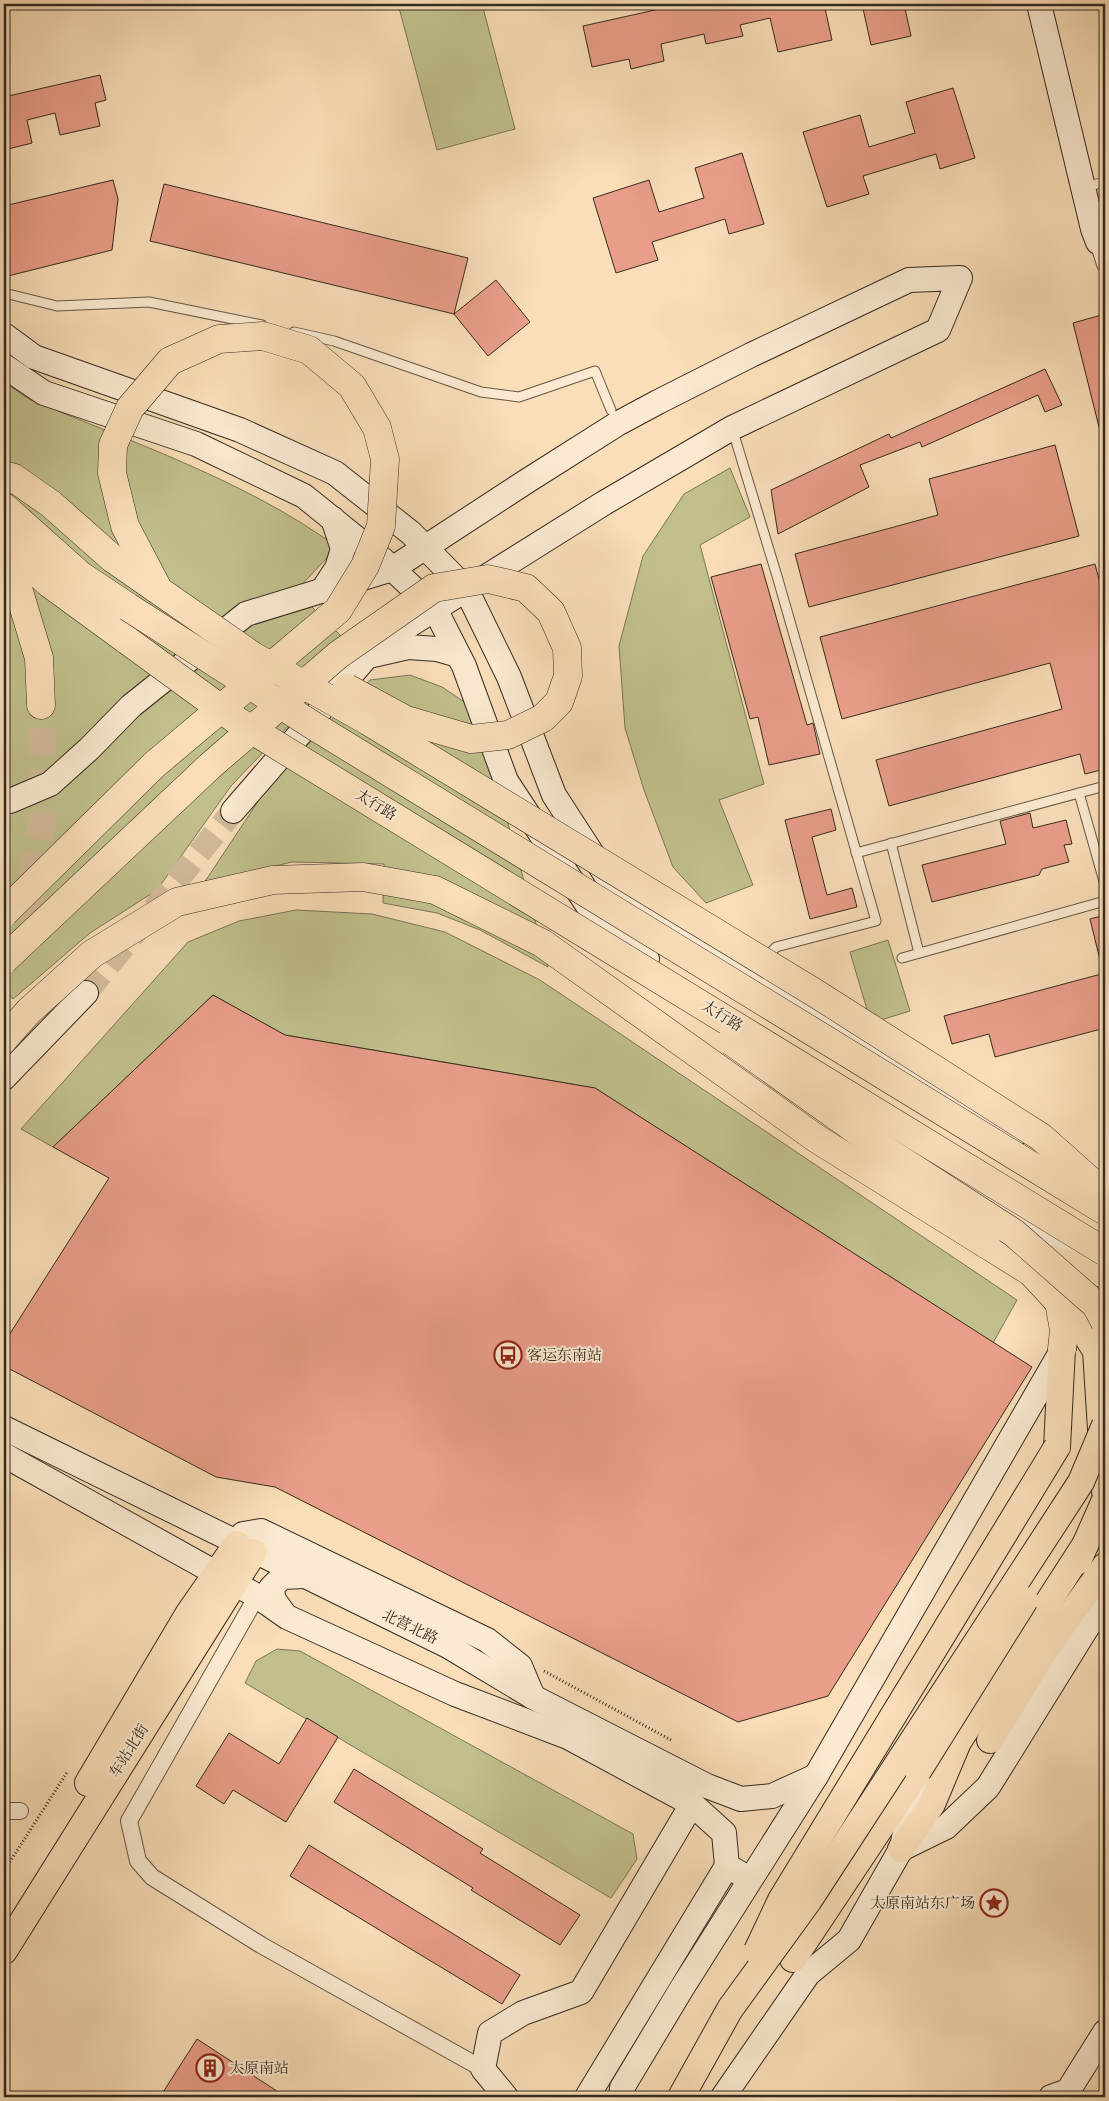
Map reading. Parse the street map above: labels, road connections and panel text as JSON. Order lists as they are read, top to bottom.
{
  "streets": {
    "highway": ["太行路"],
    "main road": ["北营北路", "车站北街"]
  },
  "crossings": [
    ["北营北路", "车站北街"]
  ],
  "places": {
    "bus stop": ["客运东南站"],
    "place": ["太原南站东广场"],
    "building": ["太原南站"]
  }
}
